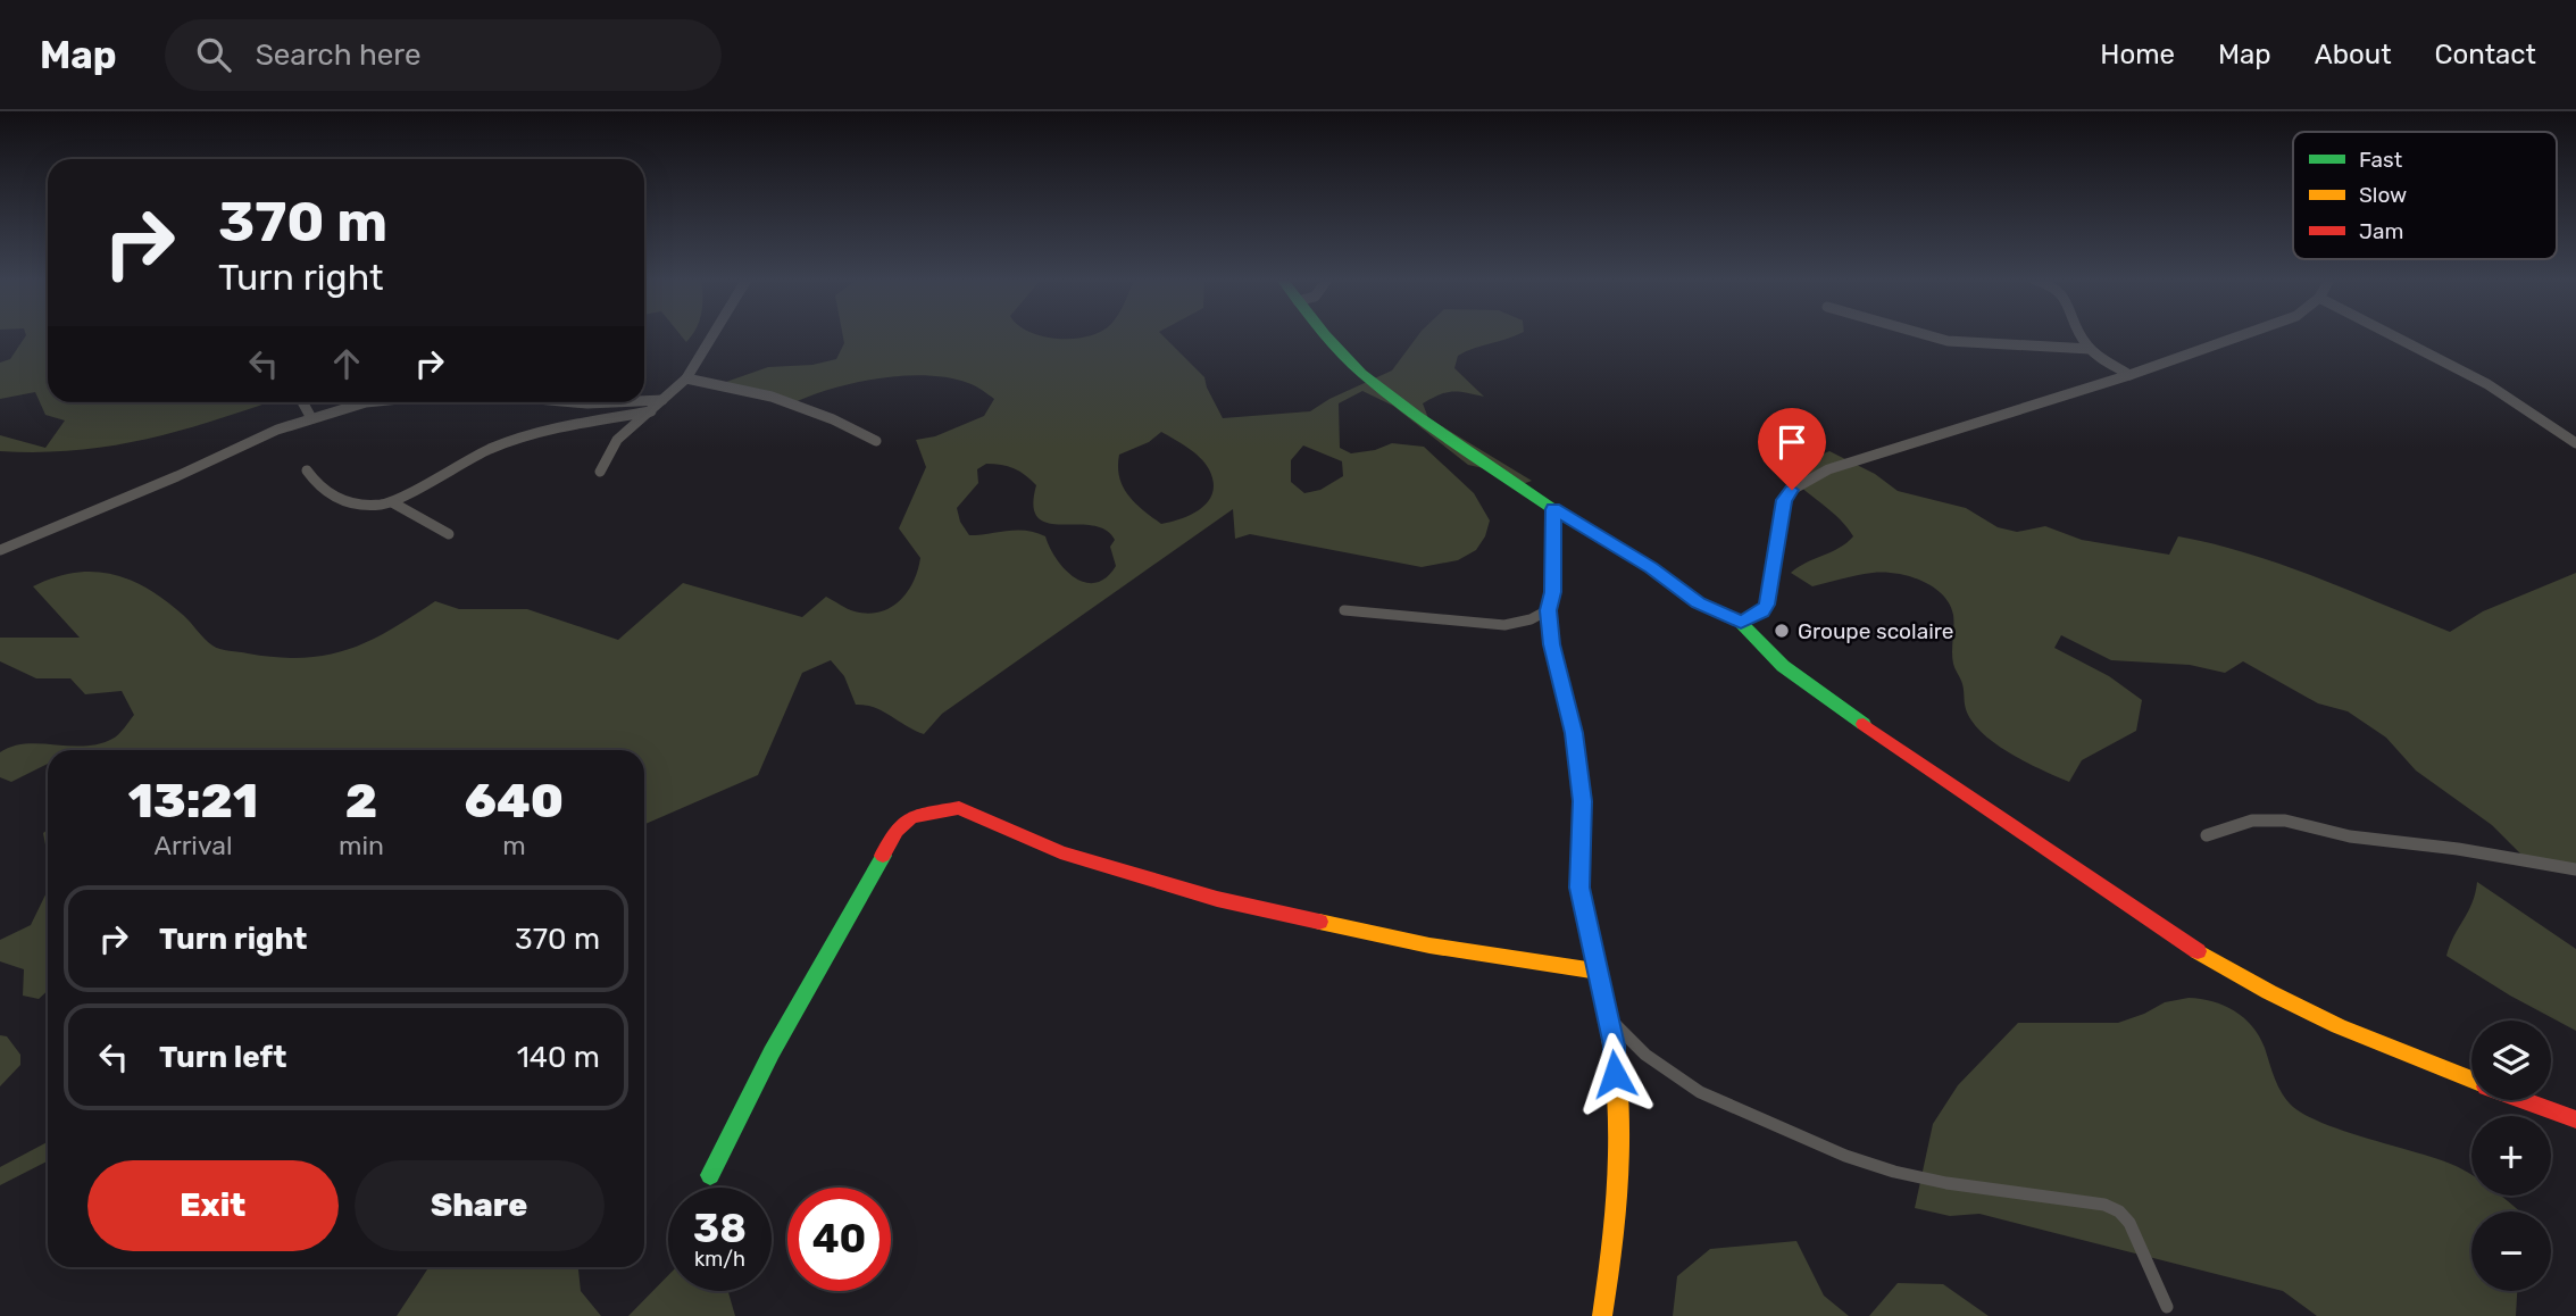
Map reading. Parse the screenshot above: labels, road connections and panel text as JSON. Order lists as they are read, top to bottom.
{
  "places": ["Groupe scolaire"],
  "legend": ["Fast", "Slow", "Jam"],
  "page": {
    "header": "Map",
    "search": "Search here",
    "nav": [
      "Home",
      "Map",
      "About",
      "Contact"
    ],
    "turn": ["370 m", "Turn right"],
    "eta": [
      "13:21",
      "Arrival",
      "2",
      "min",
      "640",
      "m"
    ],
    "list": [
      {
        "name": "Turn right",
        "value": "370 m"
      },
      {
        "name": "Turn left",
        "value": "140 m"
      }
    ],
    "map_buttons": ["+", "−"],
    "buttons": ["Exit", "Share"],
    "speed": "38 km/h",
    "limit": "40"
  }
}
